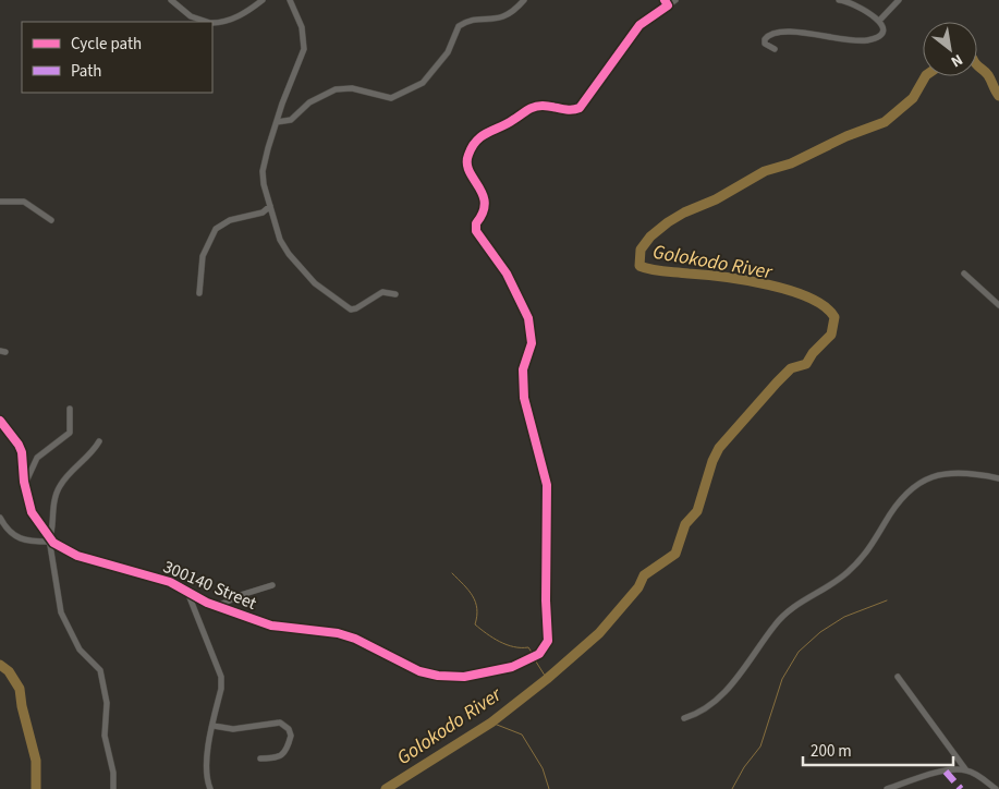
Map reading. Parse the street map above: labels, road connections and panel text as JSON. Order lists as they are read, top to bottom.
{
  "streets": {
    "street": ["300140 Street"]
  },
  "water": ["Golokodo River"],
  "legend": ["Cycle path", "Path"],
  "scale_bar": "200 m",
  "north": "bottom right"
}
